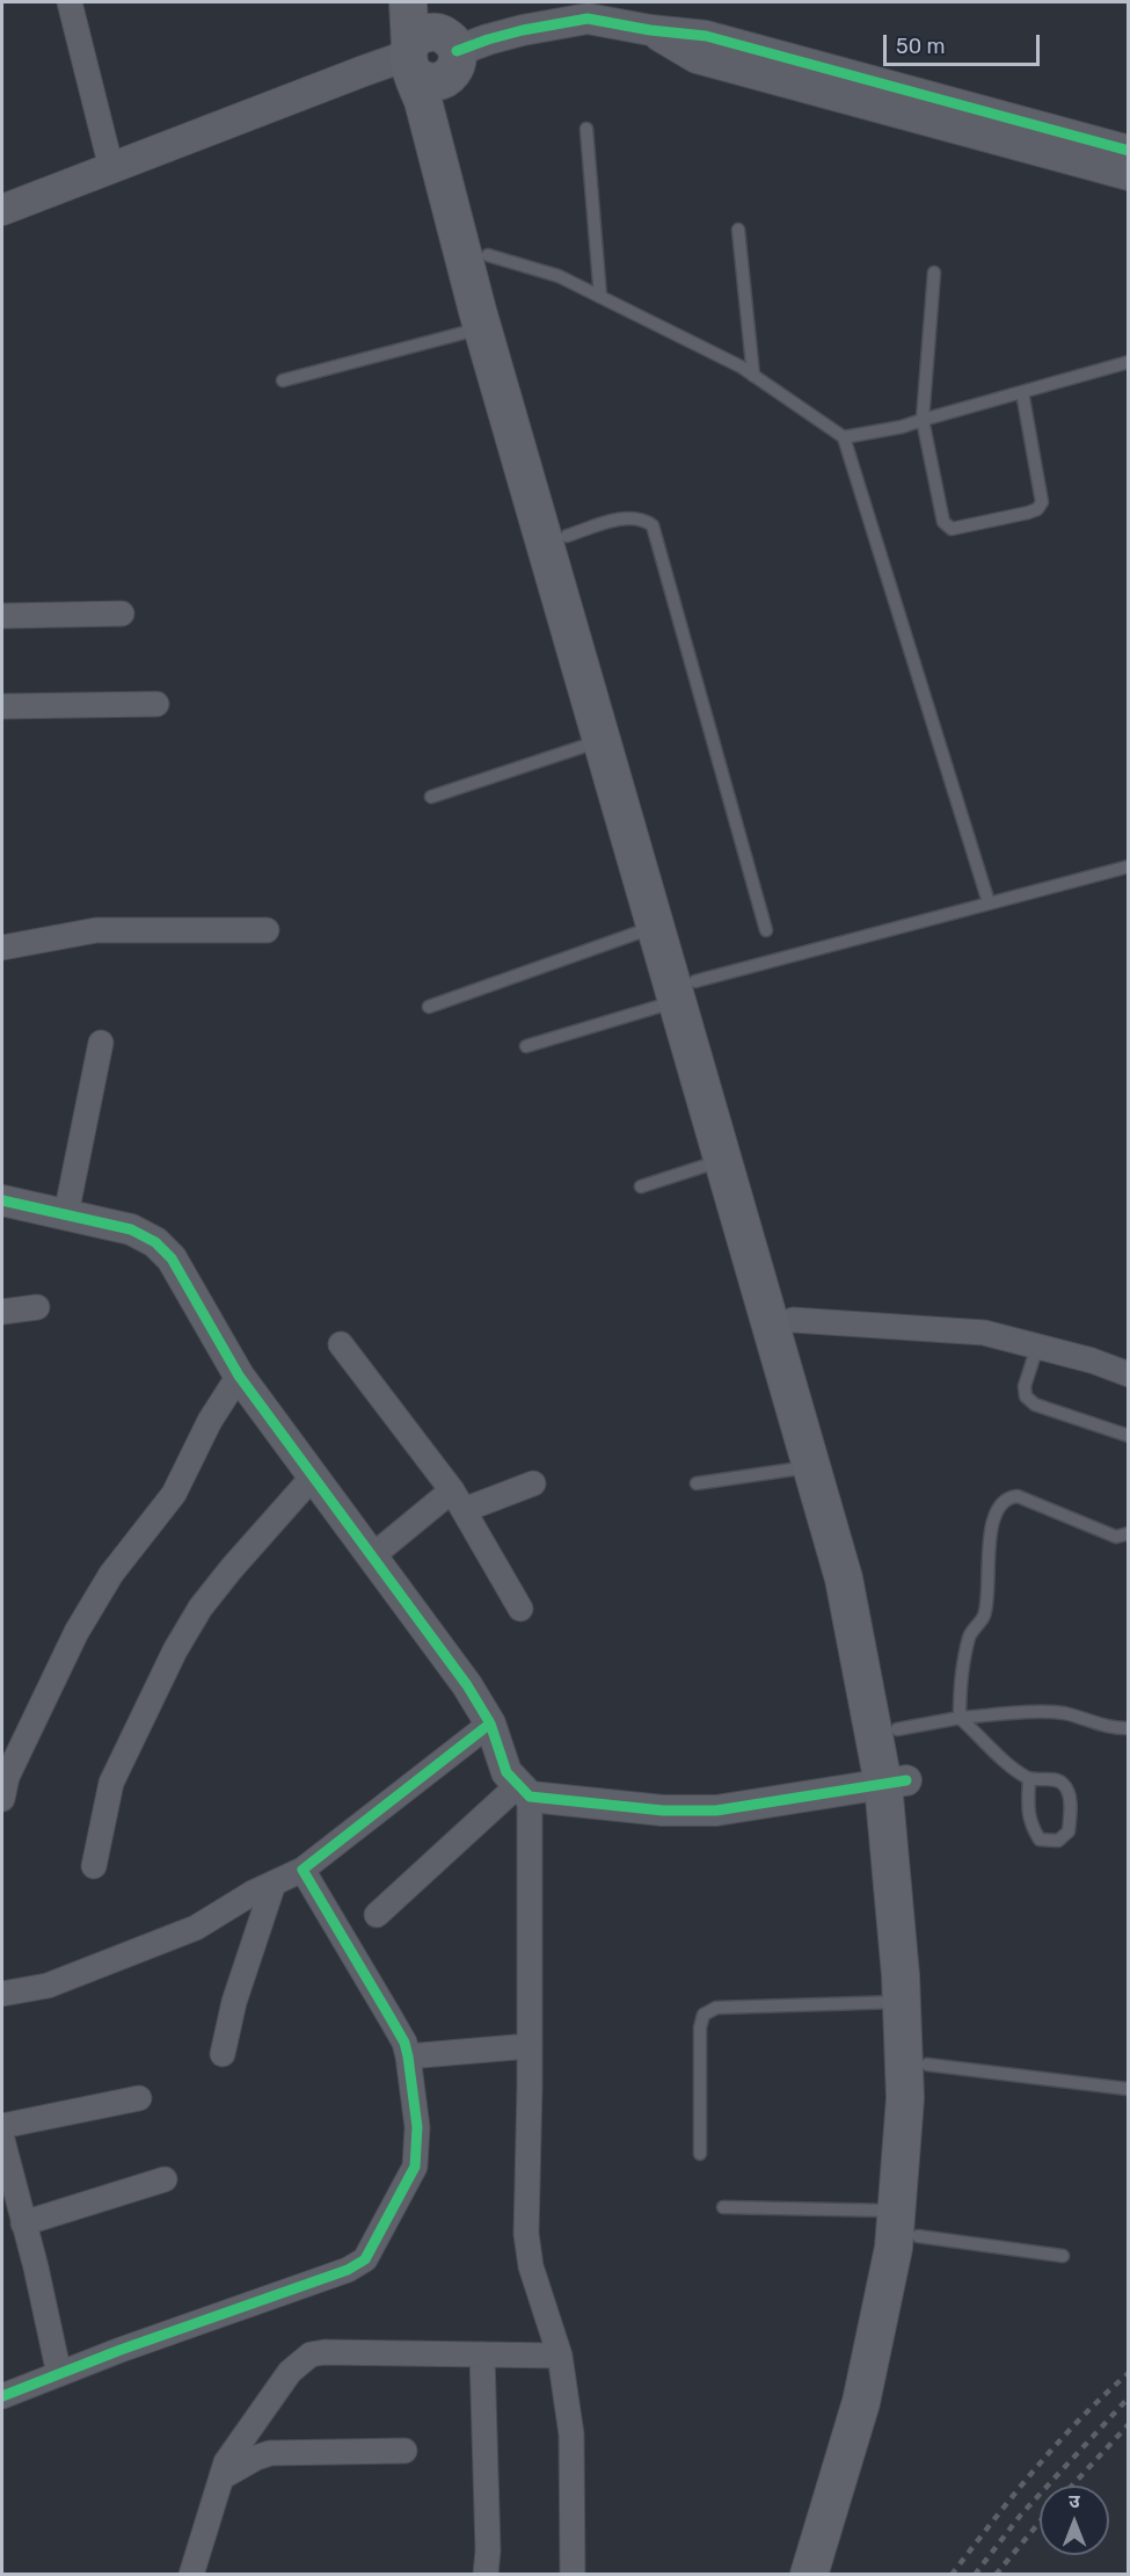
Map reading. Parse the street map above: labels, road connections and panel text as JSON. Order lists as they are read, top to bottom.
{
  "scale_bar": "50 m",
  "north": "top"
}
